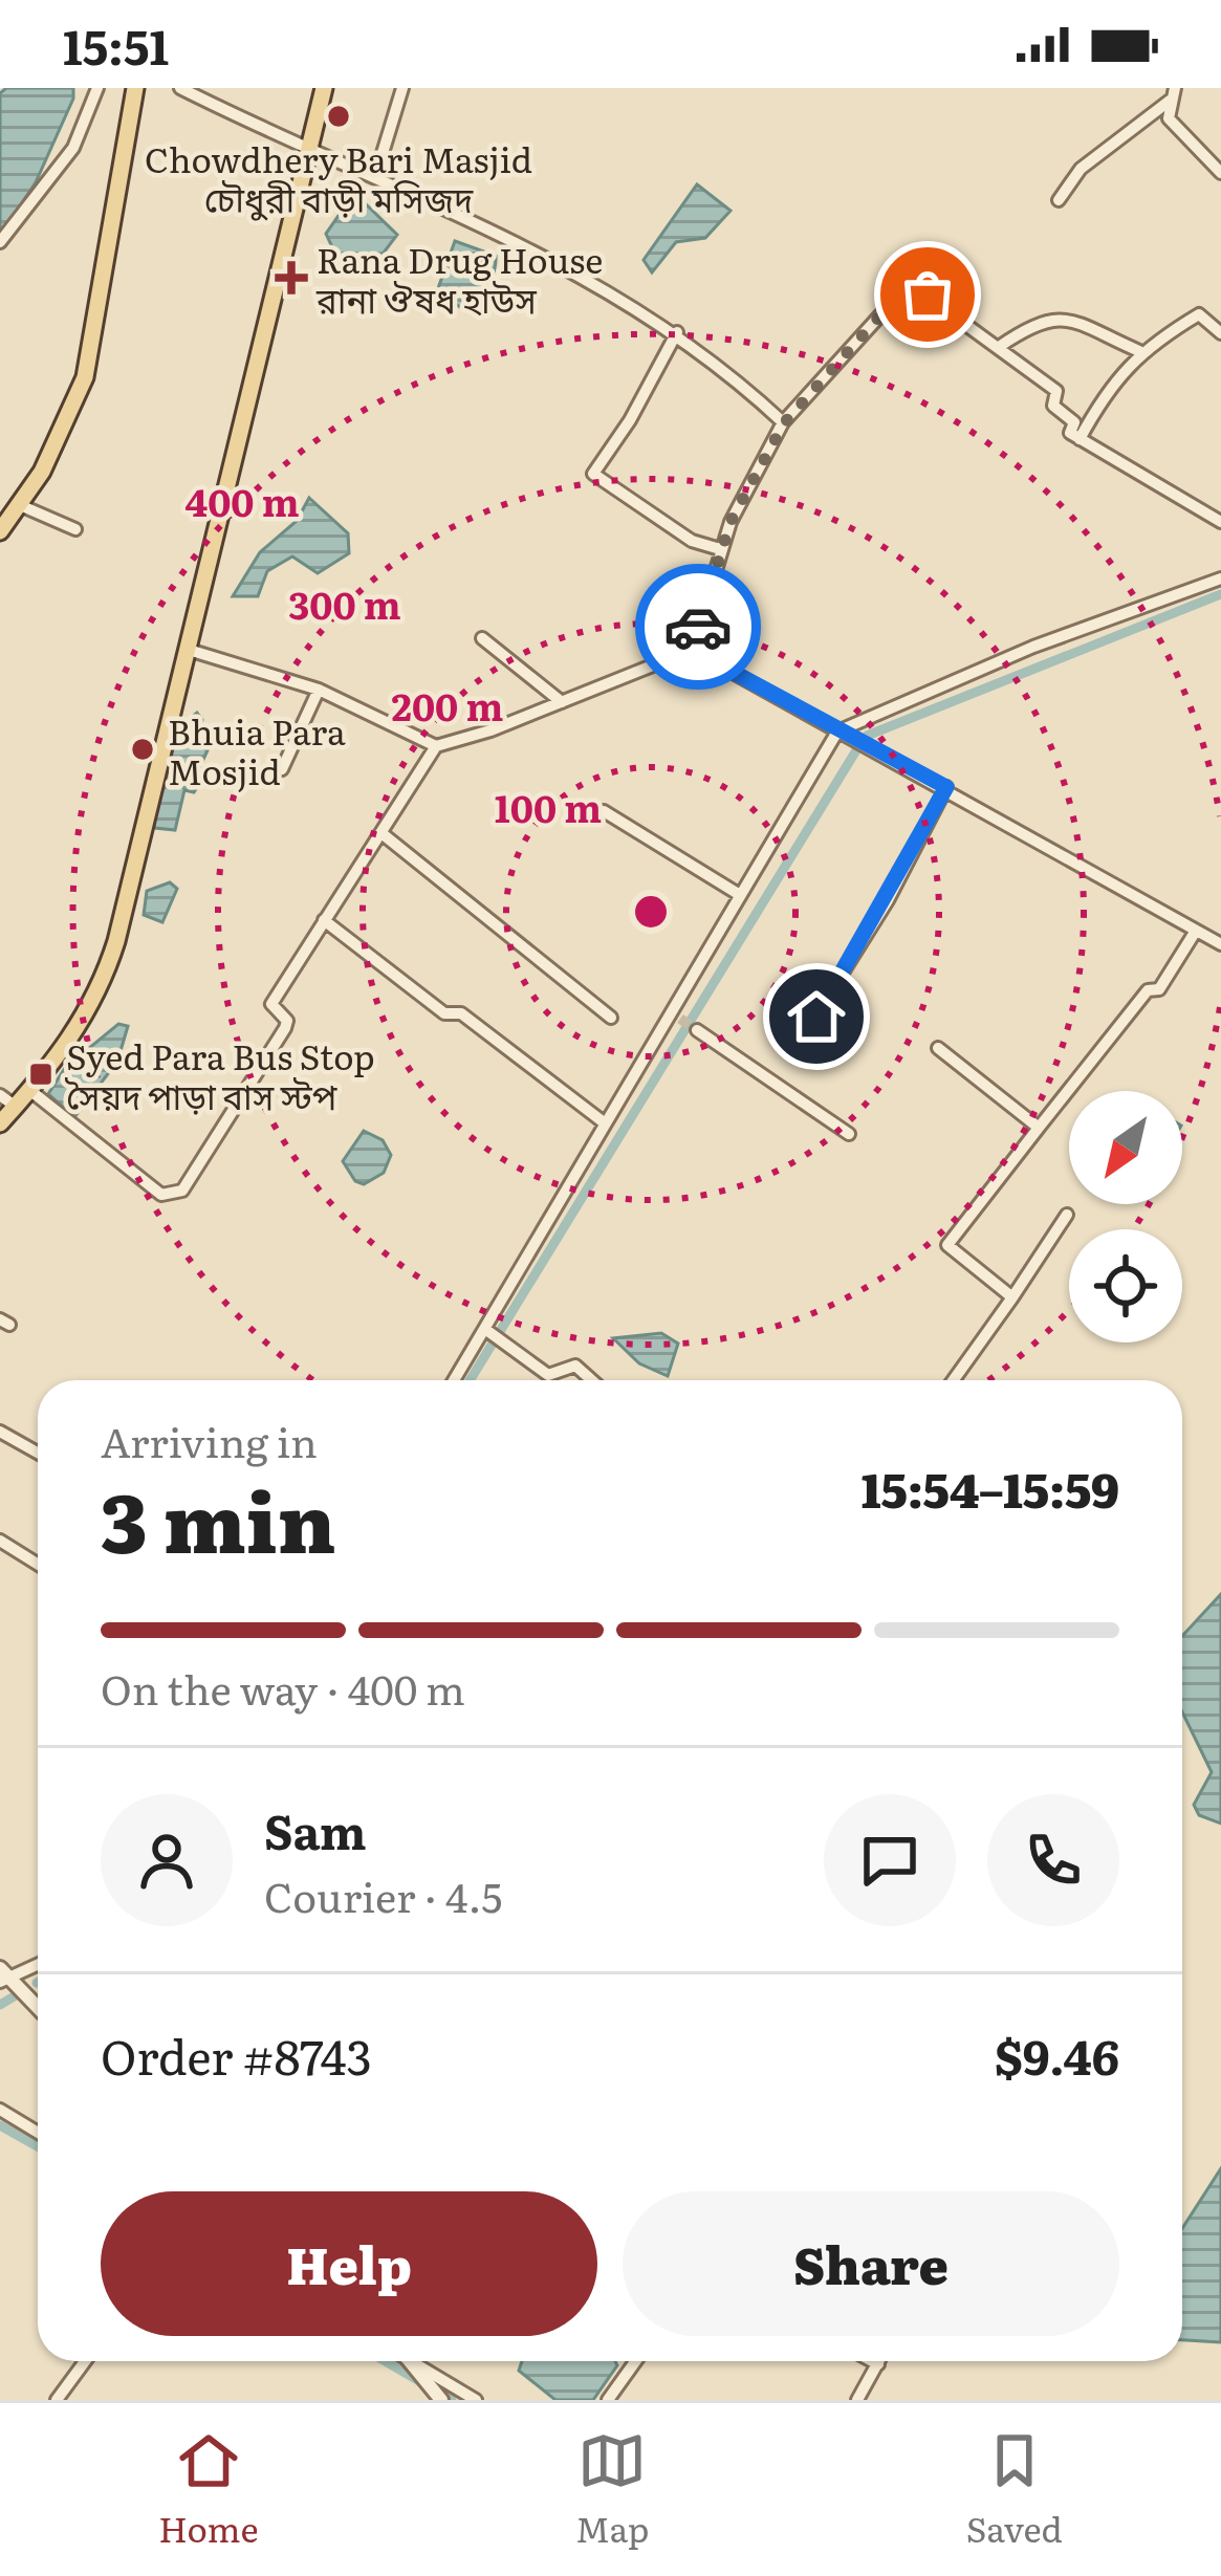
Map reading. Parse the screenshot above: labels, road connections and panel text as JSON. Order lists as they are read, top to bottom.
{
  "places": {
    "other": ["Chowdhery Bari Masjid চৌধুরী বাড়ী মসিজদ", "Bhuia Para Mosjid"],
    "health": ["Rana Drug House রানা ঔষধ হাউস"],
    "transit": ["Syed Para Bus Stop সৈয়দ পাড়া বাস স্টপ"]
  },
  "north": "bottom left",
  "page": {
    "status": "15:51",
    "heading": ["3 min", "Arriving in", "15:54–15:59"],
    "panel": [
      "Sam",
      "Courier · 4.5",
      "Order #8743",
      "$9.46"
    ],
    "bar": "On the way · 400 m",
    "buttons": ["Help", "Share"],
    "tabs": ["Home", "Map", "Saved"]
  },
  "rings": [
    "400 m",
    "300 m",
    "200 m",
    "100 m"
  ]
}
